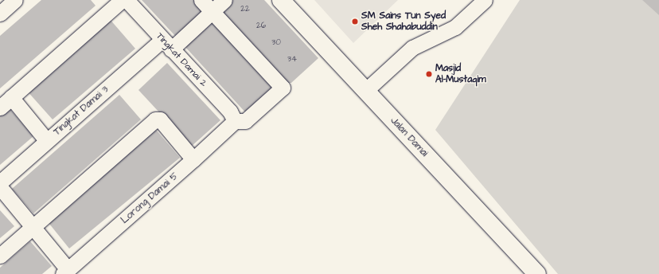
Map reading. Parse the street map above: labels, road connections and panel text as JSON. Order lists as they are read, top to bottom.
{
  "streets": {
    "main road": ["Jalan Damai"],
    "street": ["Tingkat Damai 2", "Tingkat Damai 3", "Lorong Damai 5"]
  },
  "crossings": [
    ["Tingkat Damai 2", "Tingkat Damai 3"],
    ["Tingkat Damai 2", "Lorong Damai 5"]
  ],
  "places": ["SM Sains Tun Syed Sheh Shahabuddin", "Masjid Al-Mustaqim"],
  "house_numbers": [
    "22",
    "26",
    "30",
    "34"
  ]
}
